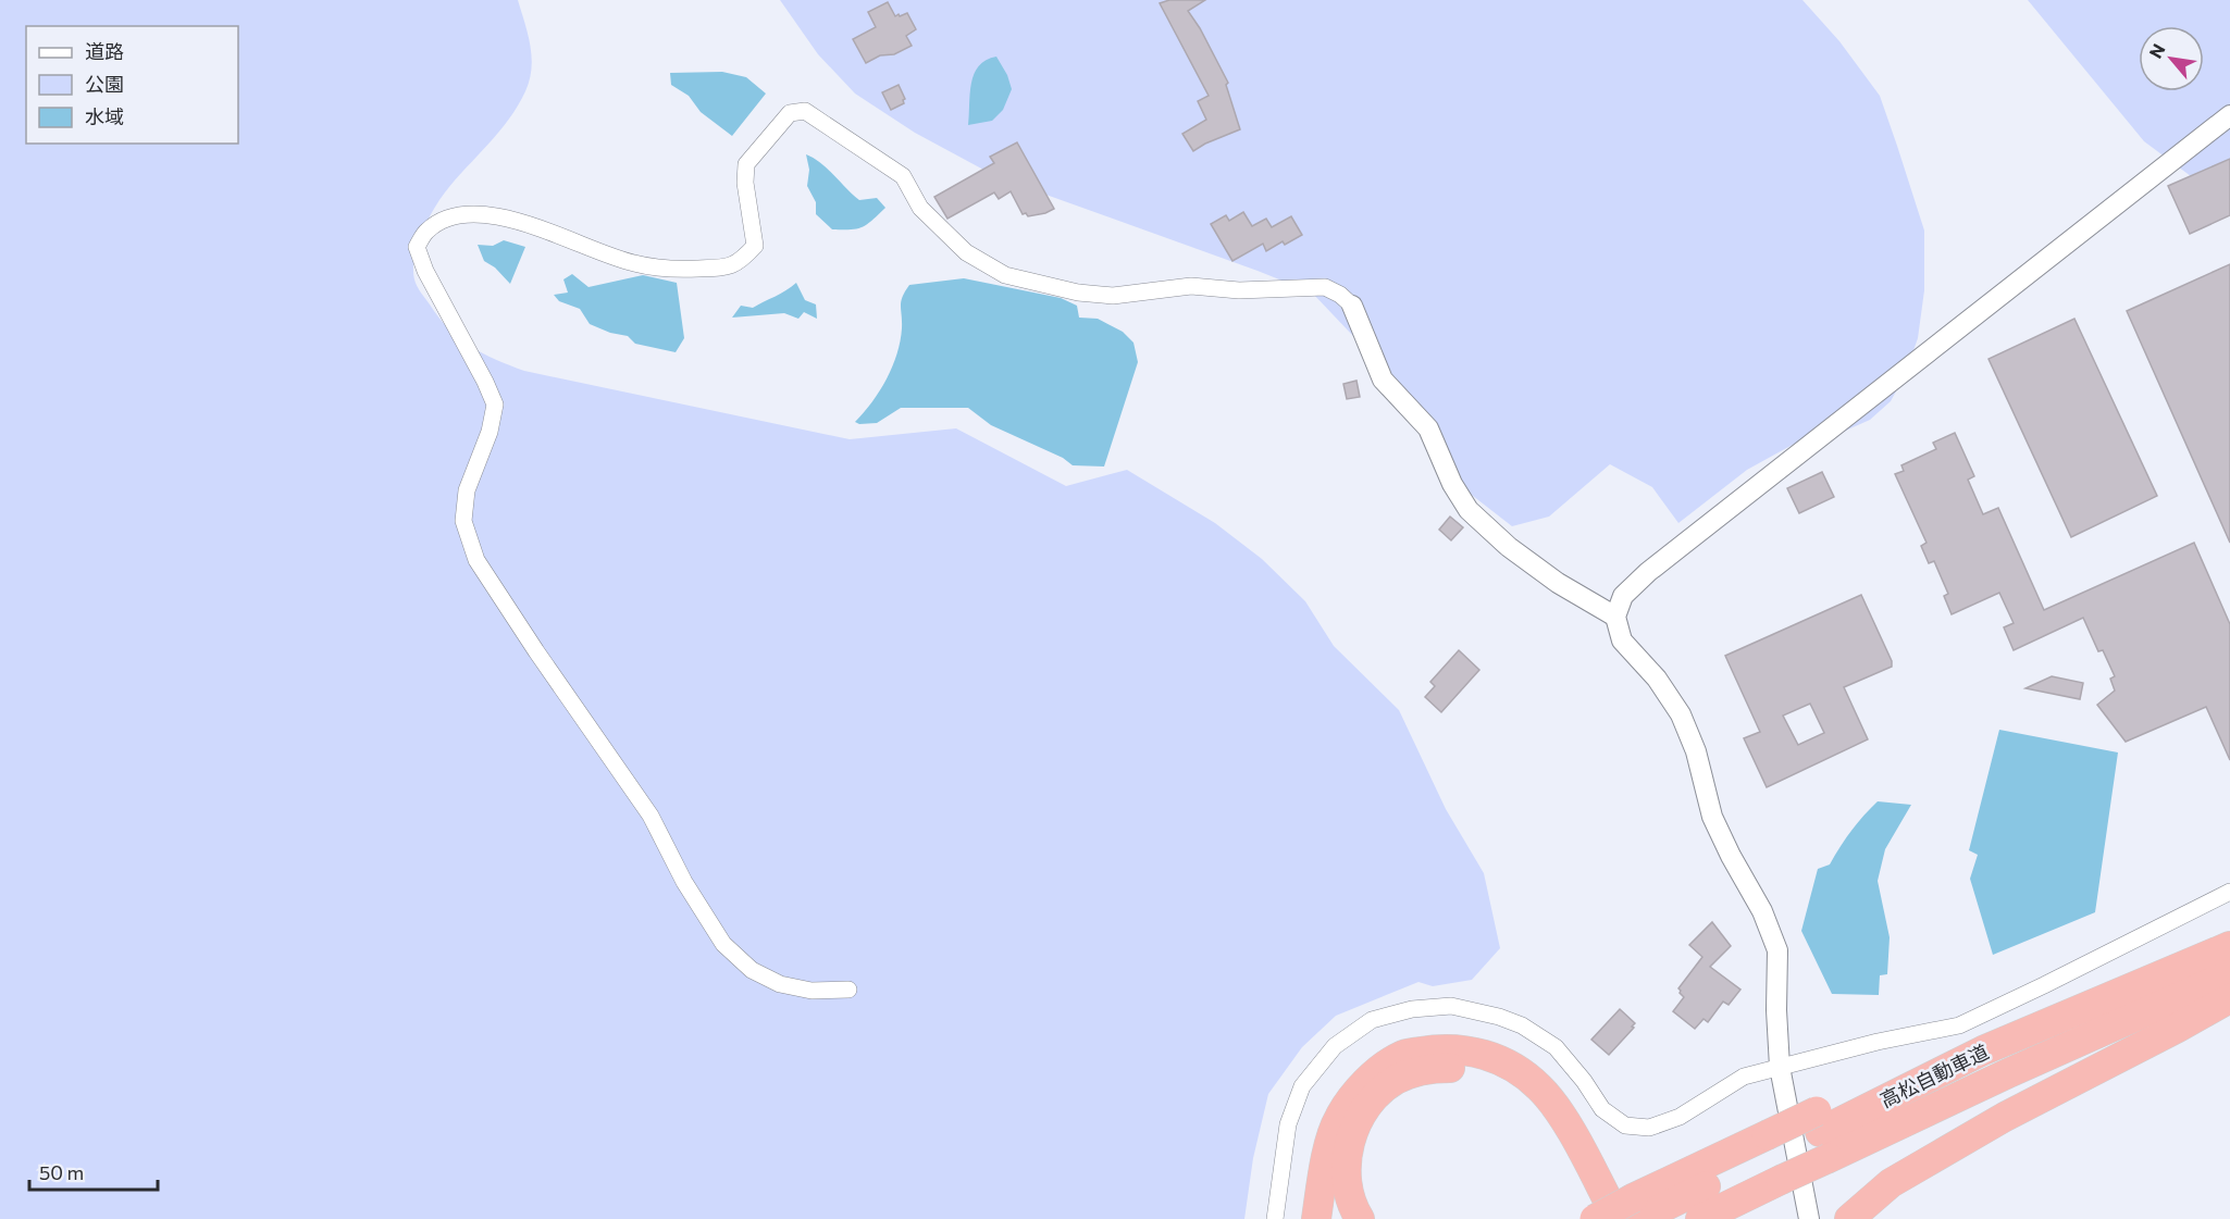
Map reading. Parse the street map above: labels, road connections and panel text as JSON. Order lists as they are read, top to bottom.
{
  "streets": {
    "highway": ["高松自動車道"]
  },
  "legend": ["道路", "公園", "水域"],
  "scale_bar": "50 m",
  "north": "top left"
}
